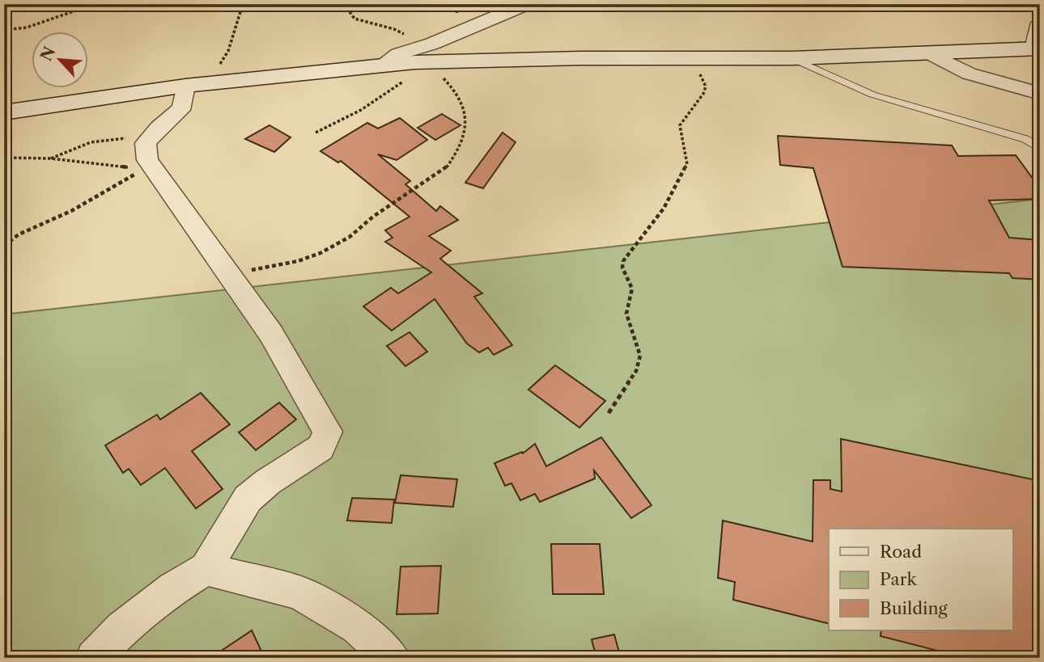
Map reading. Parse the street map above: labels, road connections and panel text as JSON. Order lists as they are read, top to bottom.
{
  "legend": ["Road", "Park", "Building"],
  "north": "top left"
}
